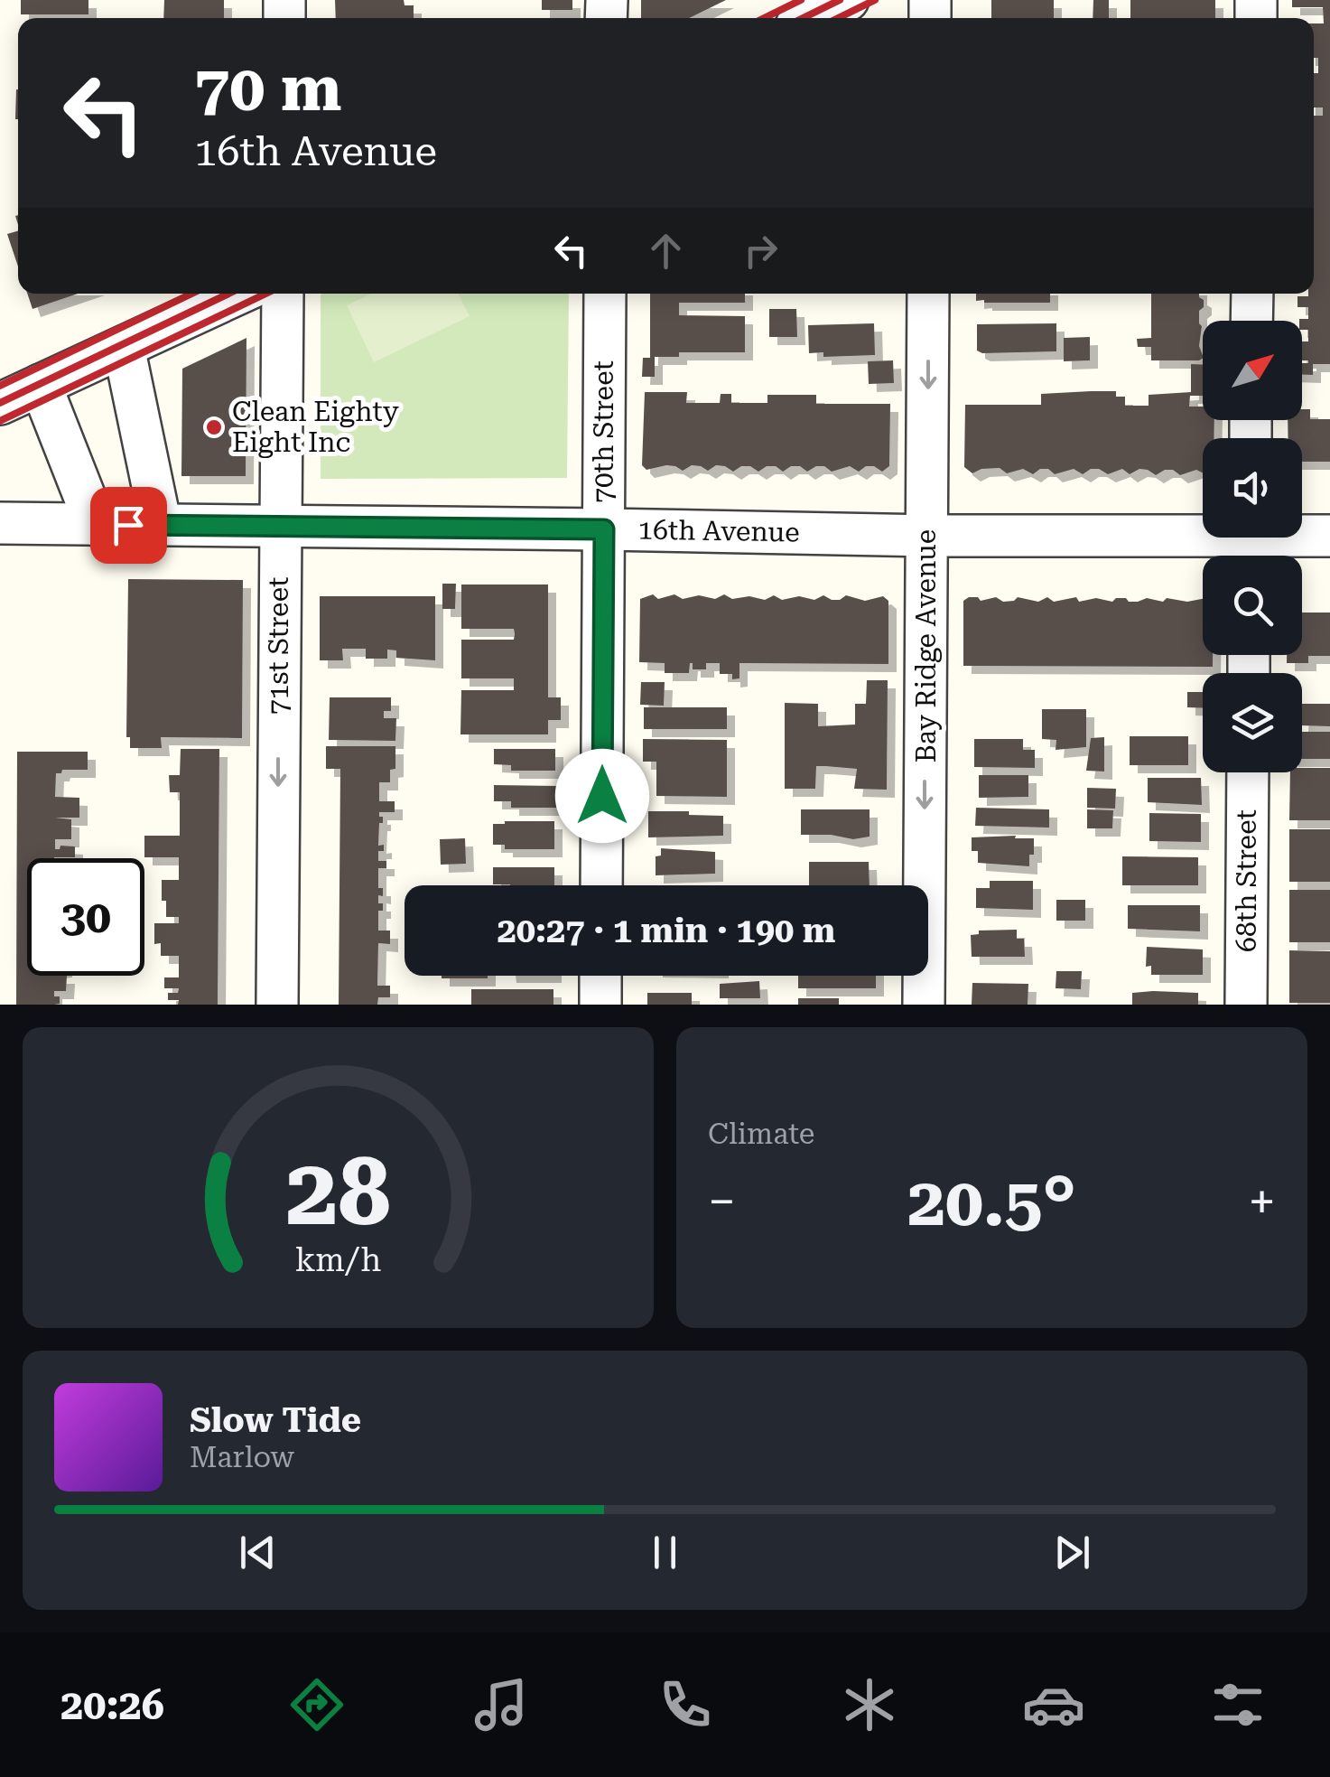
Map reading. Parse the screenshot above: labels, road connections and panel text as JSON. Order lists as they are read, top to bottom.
{
  "streets": {
    "street": [
      "70th Street",
      "16th Avenue",
      "71st Street",
      "Bay Ridge Avenue",
      "68th Street"
    ]
  },
  "crossings": [
    ["70th Street", "16th Avenue"],
    ["16th Avenue", "71st Street"],
    ["16th Avenue", "Bay Ridge Avenue"]
  ],
  "one_way": ["71st Street", "Bay Ridge Avenue"],
  "places": ["Clean Eighty Eight Inc"],
  "north": "top right",
  "page": {
    "turn": ["70 m", "16th Avenue"],
    "limit": "30",
    "trip": "20:27 · 1 min · 190 m",
    "tile": "Climate",
    "heat": ["−", "20.5°", "+"],
    "song": ["Slow Tide", "Marlow"],
    "tabs": "20:26",
    "gauge": ["28", "km/h"]
  }
}
